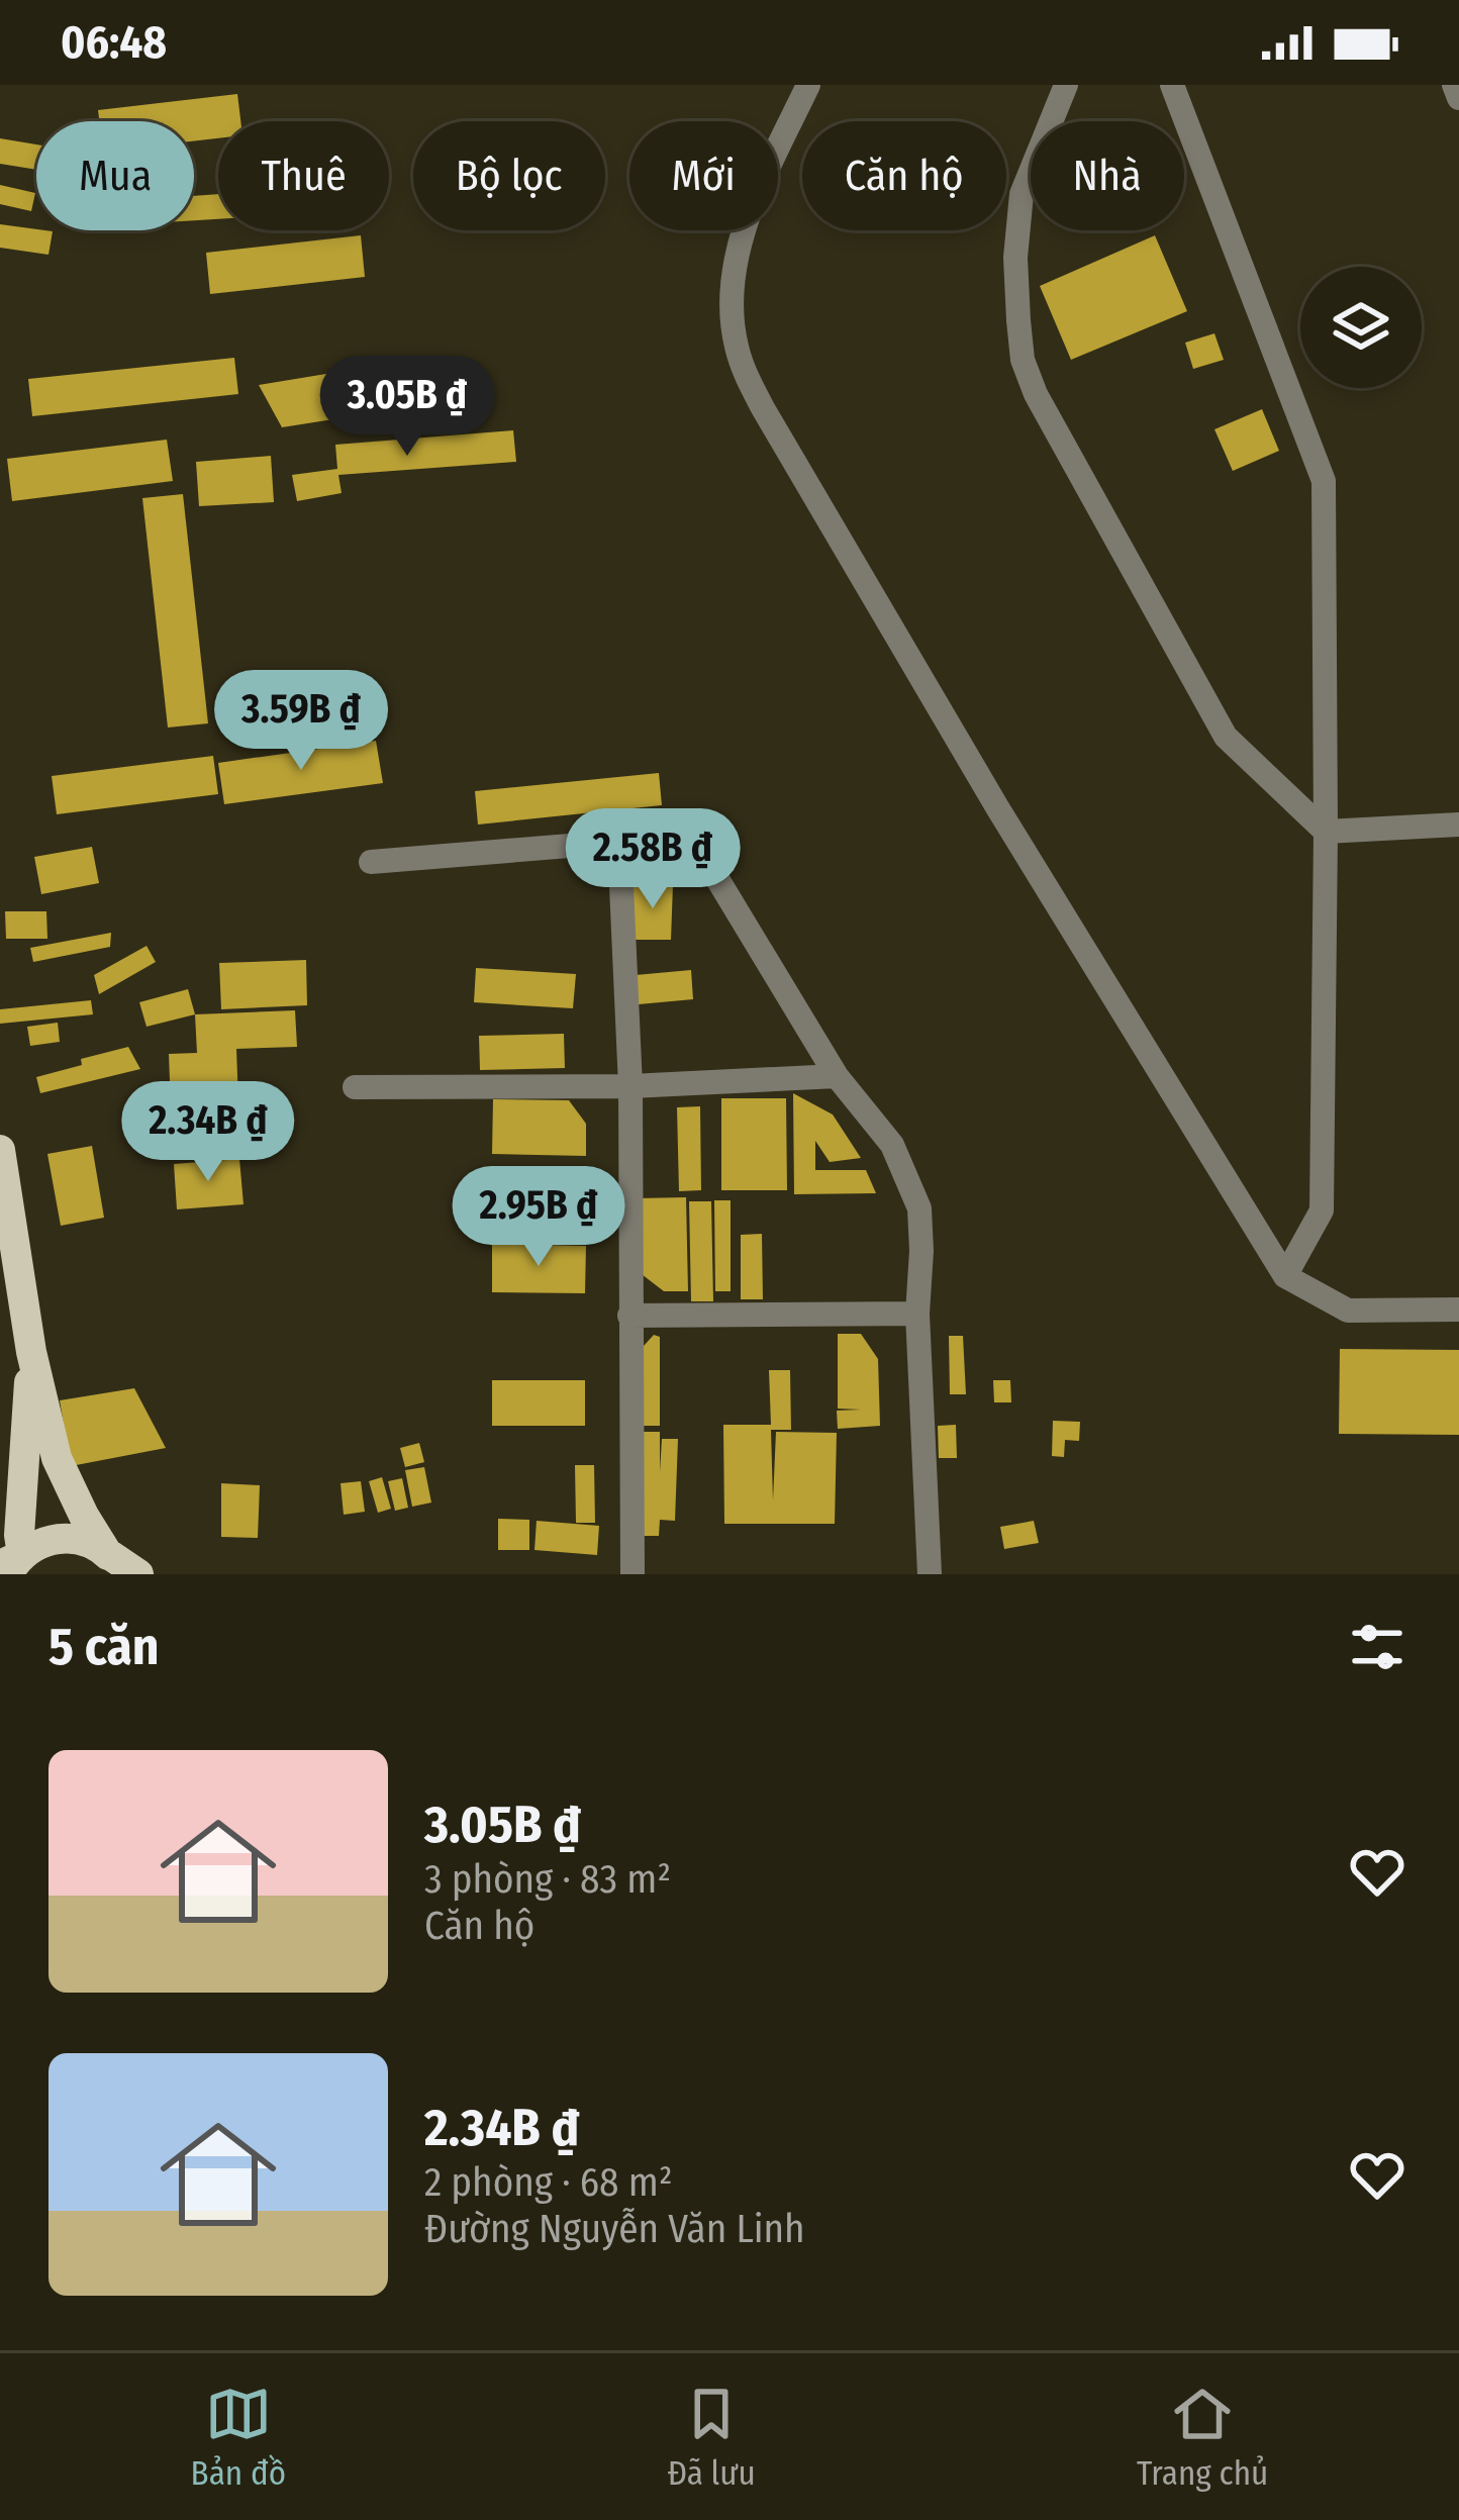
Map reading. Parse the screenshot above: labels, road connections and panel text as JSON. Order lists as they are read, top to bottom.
{
  "page": {
    "status": "06:48",
    "chip": [
      "Mua",
      "Thuê",
      "Bộ lọc",
      "Mới",
      "Căn hộ",
      "Nhà"
    ],
    "price": [
      "3.05B ₫",
      "3.59B ₫",
      "2.58B ₫",
      "2.34B ₫",
      "2.95B ₫"
    ],
    "heading": "5 căn",
    "list": [
      {
        "name": "3.05B ₫",
        "note": "3 phòng · 83 m² · Căn hộ"
      },
      {
        "name": "2.34B ₫",
        "note": "2 phòng · 68 m² · Đường Nguyễn Văn Linh"
      }
    ],
    "tabs": ["Bản đồ", "Đã lưu", "Trang chủ"]
  }
}
